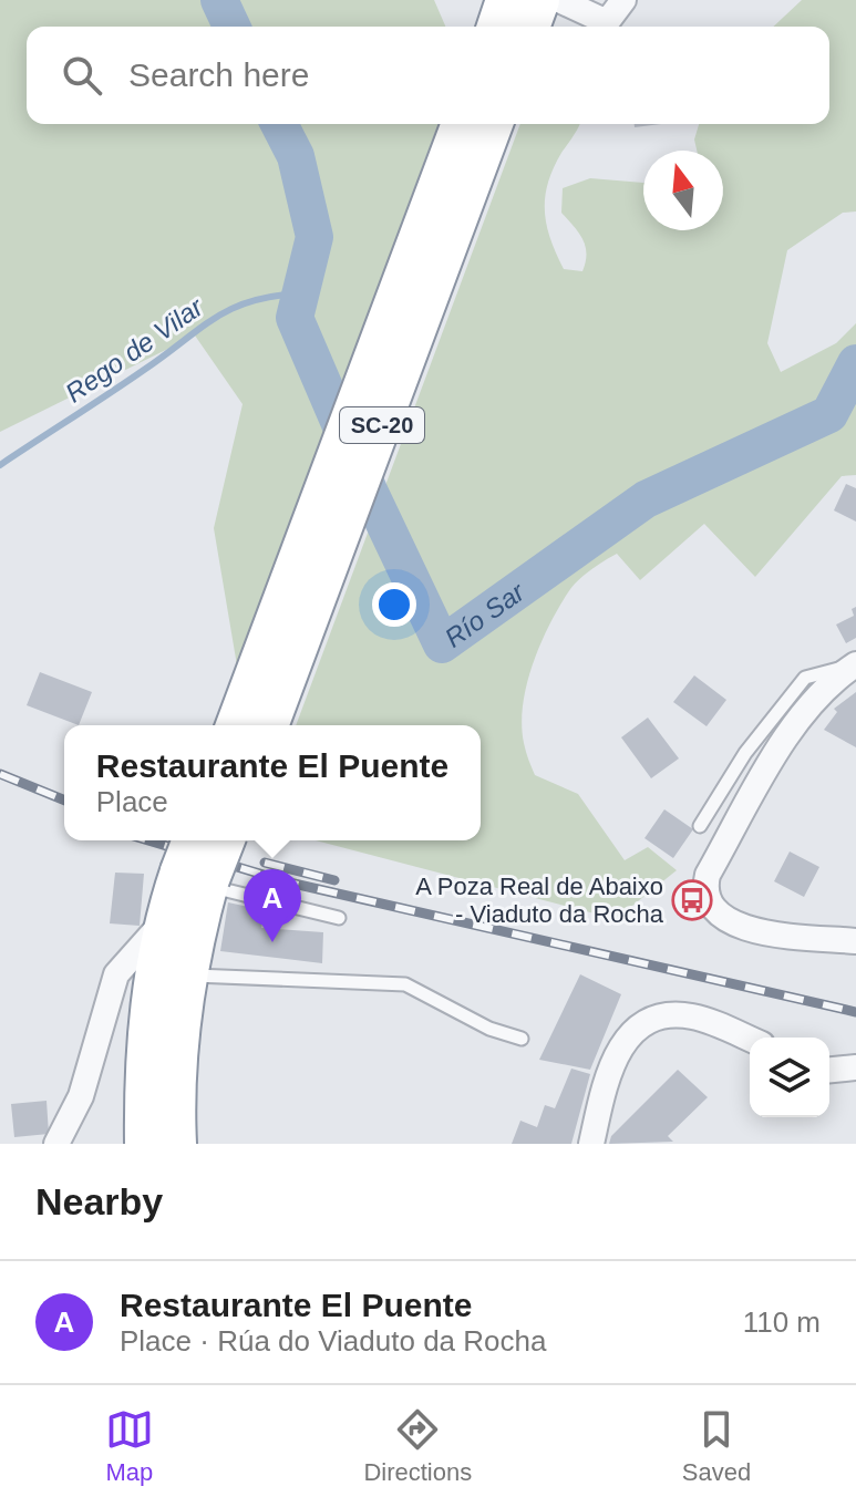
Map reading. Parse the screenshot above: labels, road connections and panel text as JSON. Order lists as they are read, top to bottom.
{
  "streets": {
    "highway": ["SC-20"]
  },
  "water": ["Rego de Vilar", "Río Sar"],
  "places": {
    "bus stop": ["A Poza Real de Abaixo - Viaduto da Rocha"]
  },
  "north": "top",
  "page": {
    "search": "Search here",
    "popup": ["Restaurante El Puente", "Place"],
    "pins": "A",
    "heading": "Nearby",
    "list": [
      {
        "mark": "A",
        "name": "Restaurante El Puente",
        "note": "Place · Rúa do Viaduto da Rocha",
        "value": "110 m"
      }
    ],
    "nav": ["Map", "Directions", "Saved"]
  }
}
